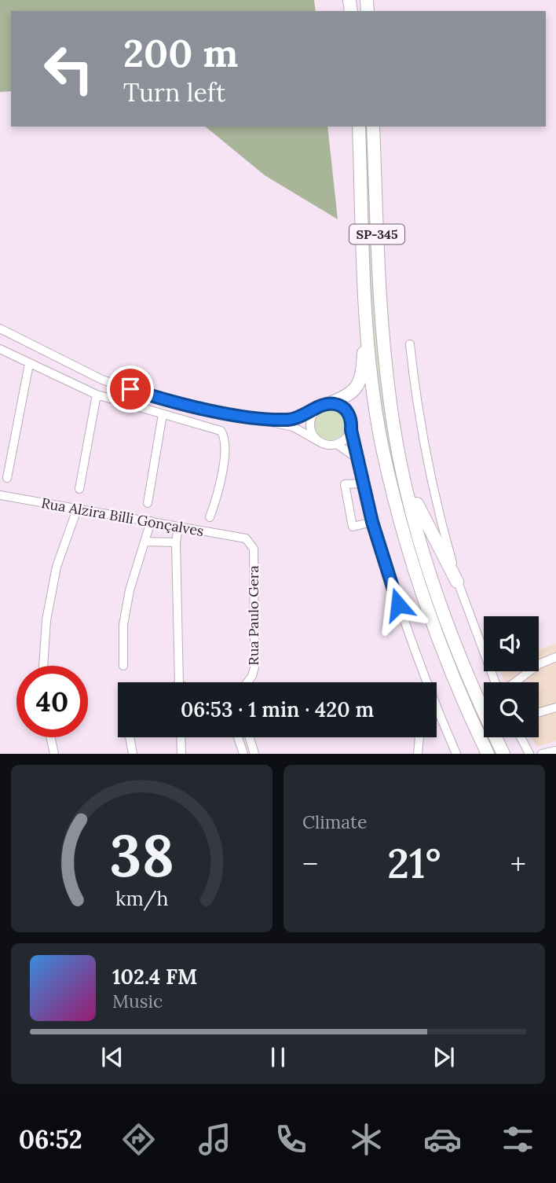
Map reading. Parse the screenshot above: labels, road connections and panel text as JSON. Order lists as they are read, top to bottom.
{
  "streets": {
    "highway": ["SP-345"],
    "street": ["Rua Alzira Billi Gonçalves", "Rua Paulo Gera"]
  },
  "crossings": [
    ["Rua Alzira Billi Gonçalves", "Rua Paulo Gera"]
  ],
  "page": {
    "turn": ["200 m", "Turn left"],
    "limit": "40",
    "trip": "06:53 · 1 min · 420 m",
    "tile": "Climate",
    "heat": ["−", "21°", "+"],
    "song": ["102.4 FM", "Music"],
    "tabs": "06:52",
    "gauge": ["38", "km/h"]
  }
}
